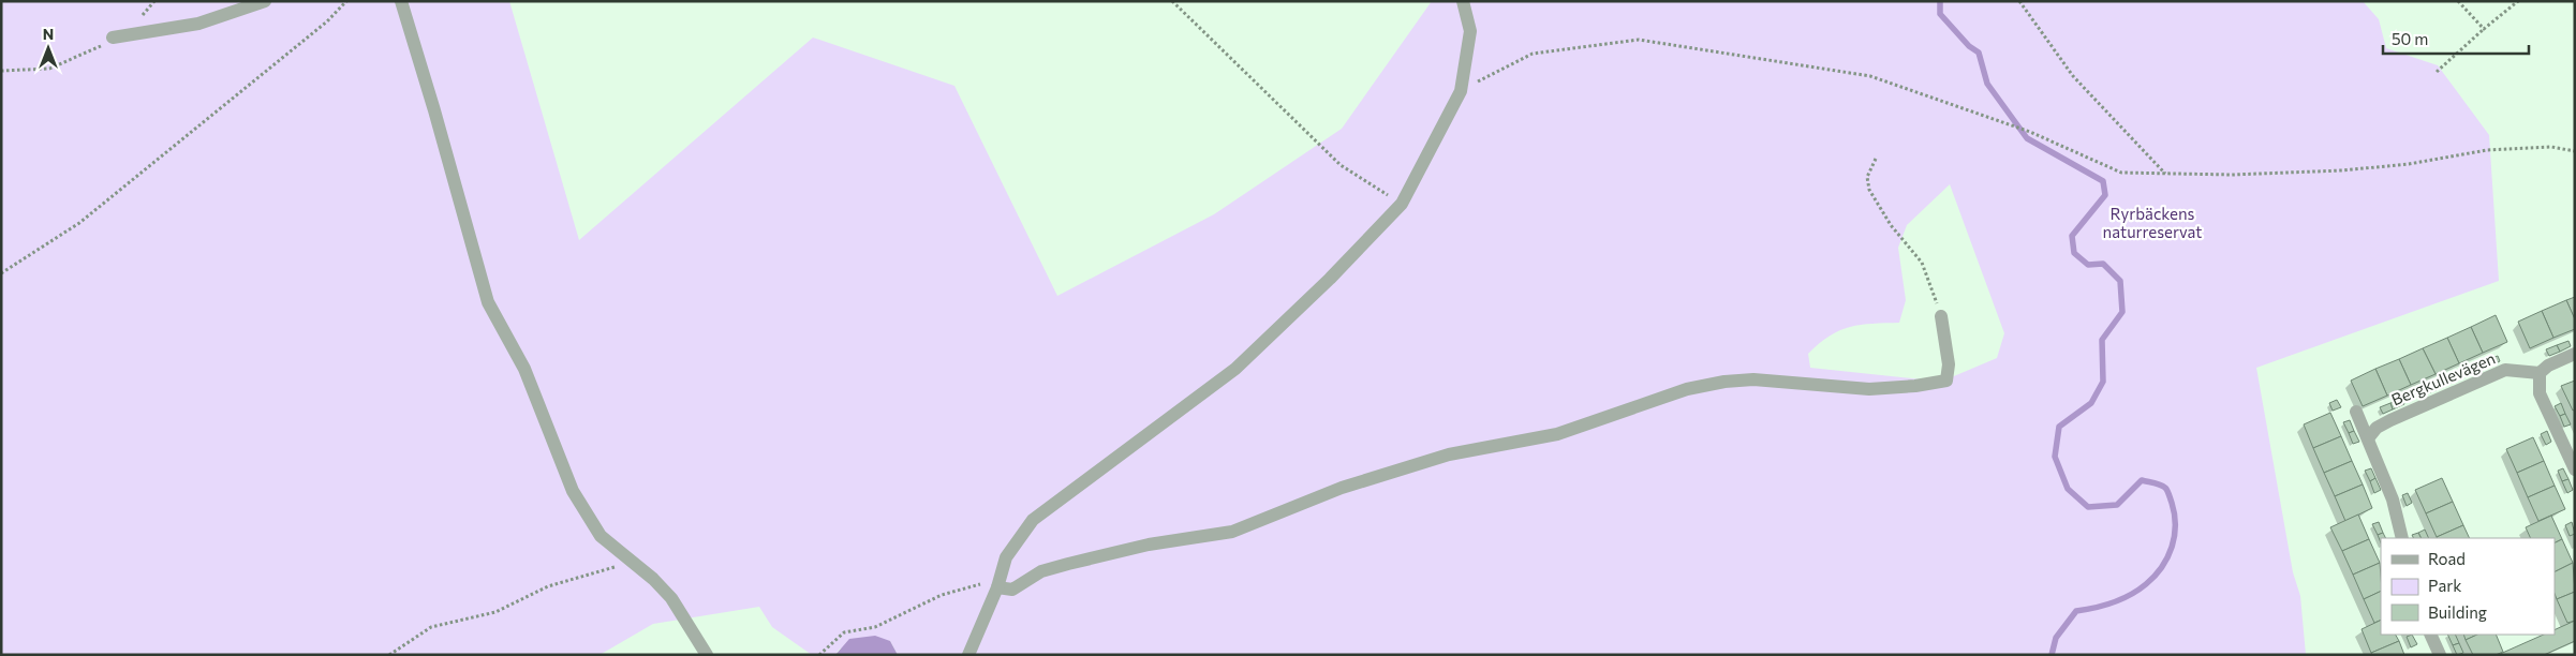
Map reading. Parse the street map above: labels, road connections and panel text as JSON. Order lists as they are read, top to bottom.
{
  "streets": {
    "street": ["Bergkullevägen"]
  },
  "parks": ["Ryrbäckens naturreservat"],
  "legend": ["Road", "Park", "Building"],
  "scale_bar": "50 m",
  "north": "top"
}
